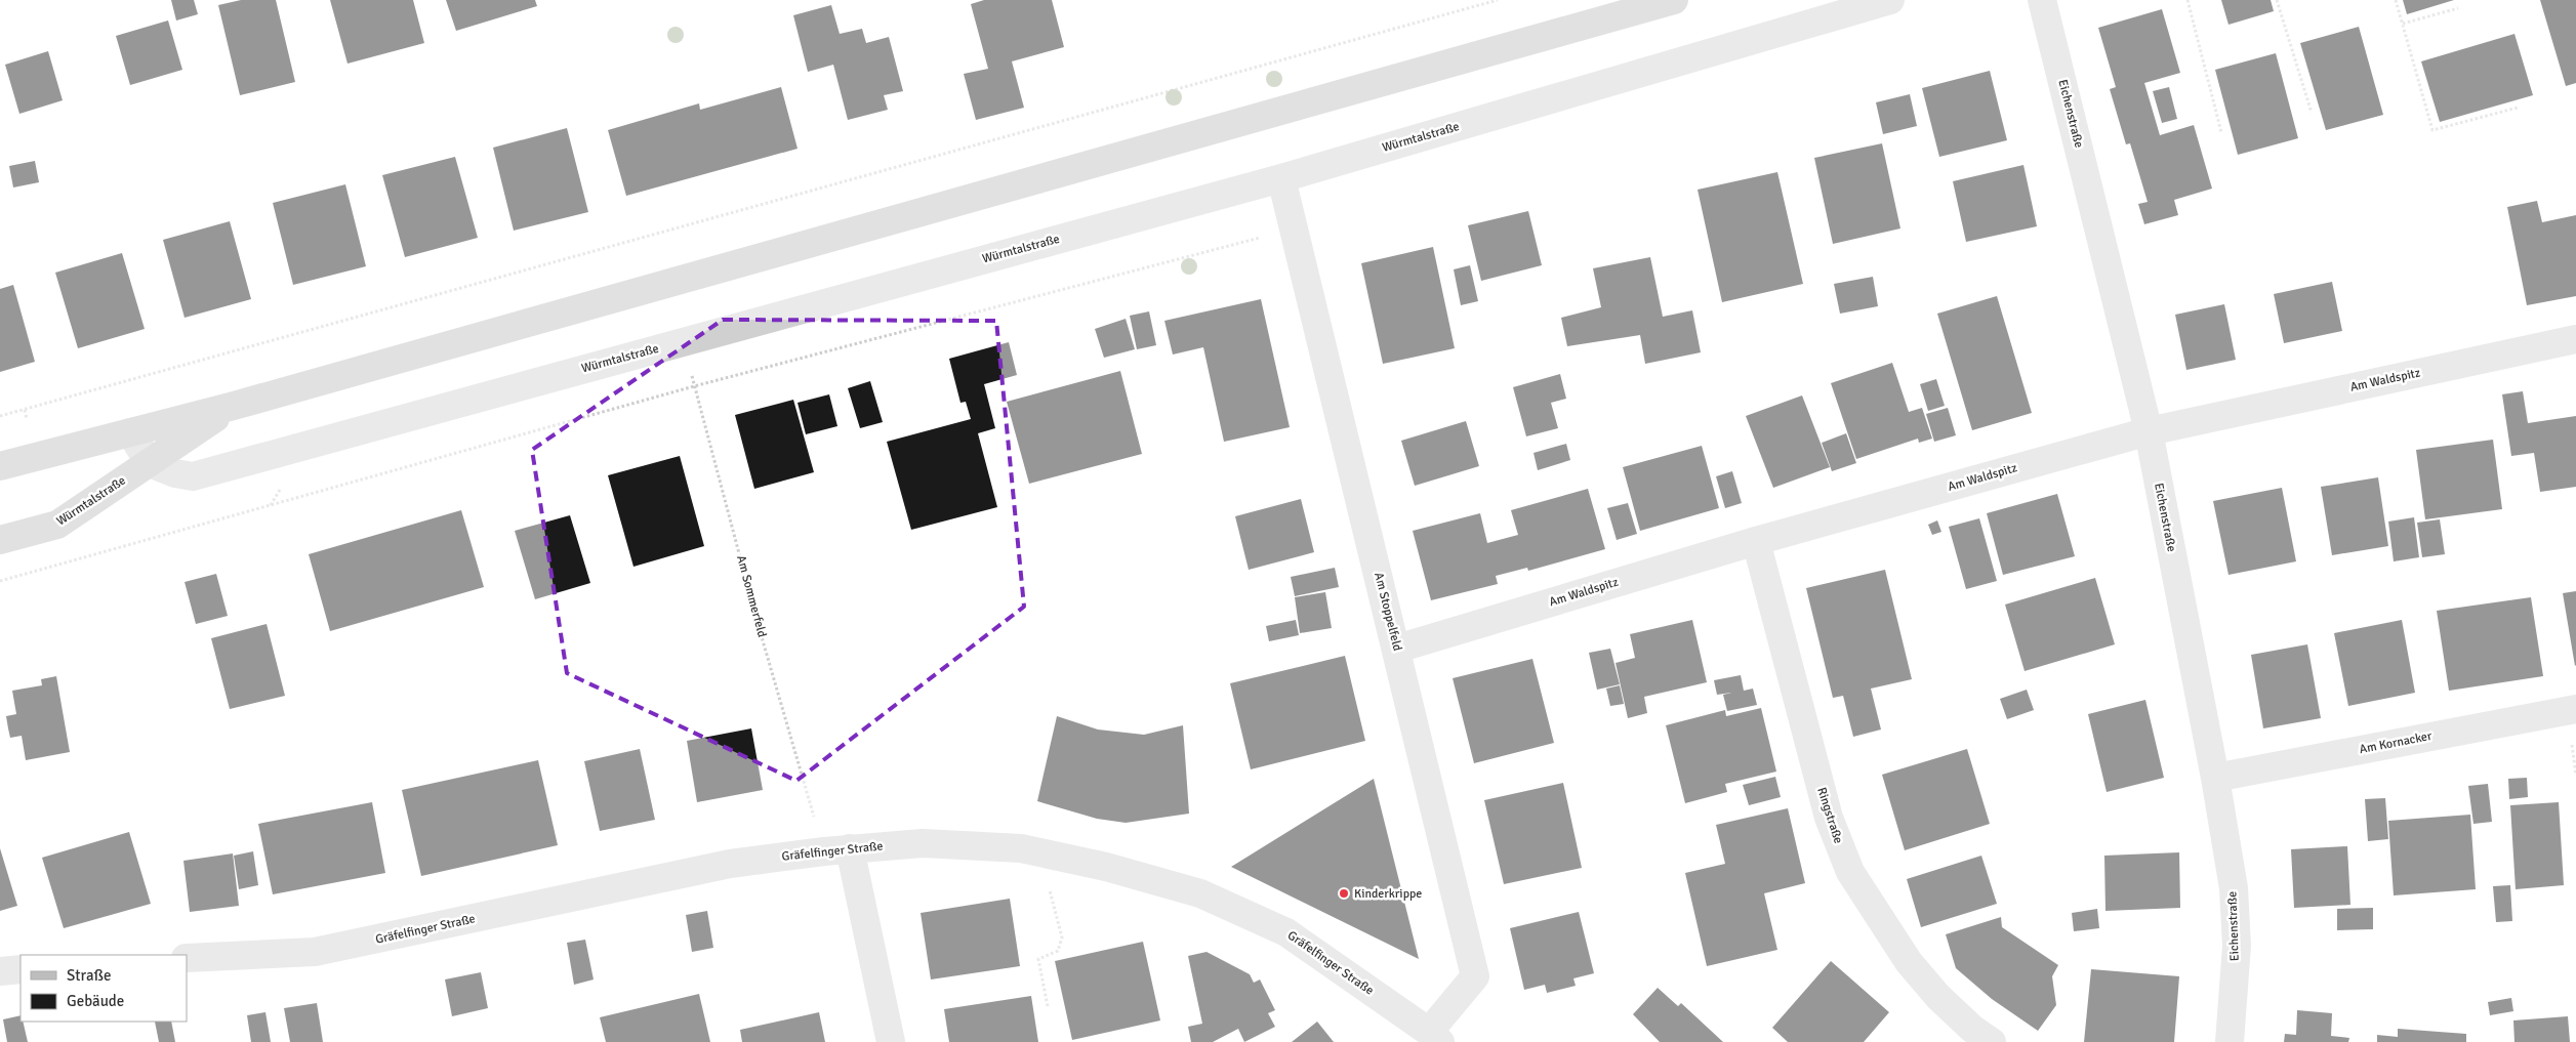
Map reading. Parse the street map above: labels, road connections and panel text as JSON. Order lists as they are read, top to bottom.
{
  "streets": {
    "main road": ["Würmtalstraße"],
    "street": [
      "Eichenstraße",
      "Am Waldspitz",
      "Am Stoppelfeld",
      "Am Kornacker",
      "Ringstraße",
      "Gräfelfinger Straße"
    ],
    "path": ["Am Sommerfeld"]
  },
  "crossings": [
    ["Eichenstraße", "Am Waldspitz"],
    ["Eichenstraße", "Am Kornacker"],
    ["Würmtalstraße", "Am Sommerfeld"],
    ["Würmtalstraße", "Am Stoppelfeld"],
    ["Am Waldspitz", "Am Stoppelfeld"],
    ["Am Waldspitz", "Ringstraße"],
    ["Am Sommerfeld", "Gräfelfinger Straße"],
    ["Am Stoppelfeld", "Gräfelfinger Straße"]
  ],
  "places": ["Kinderkrippe"],
  "legend": ["Straße", "Gebäude"]
}
